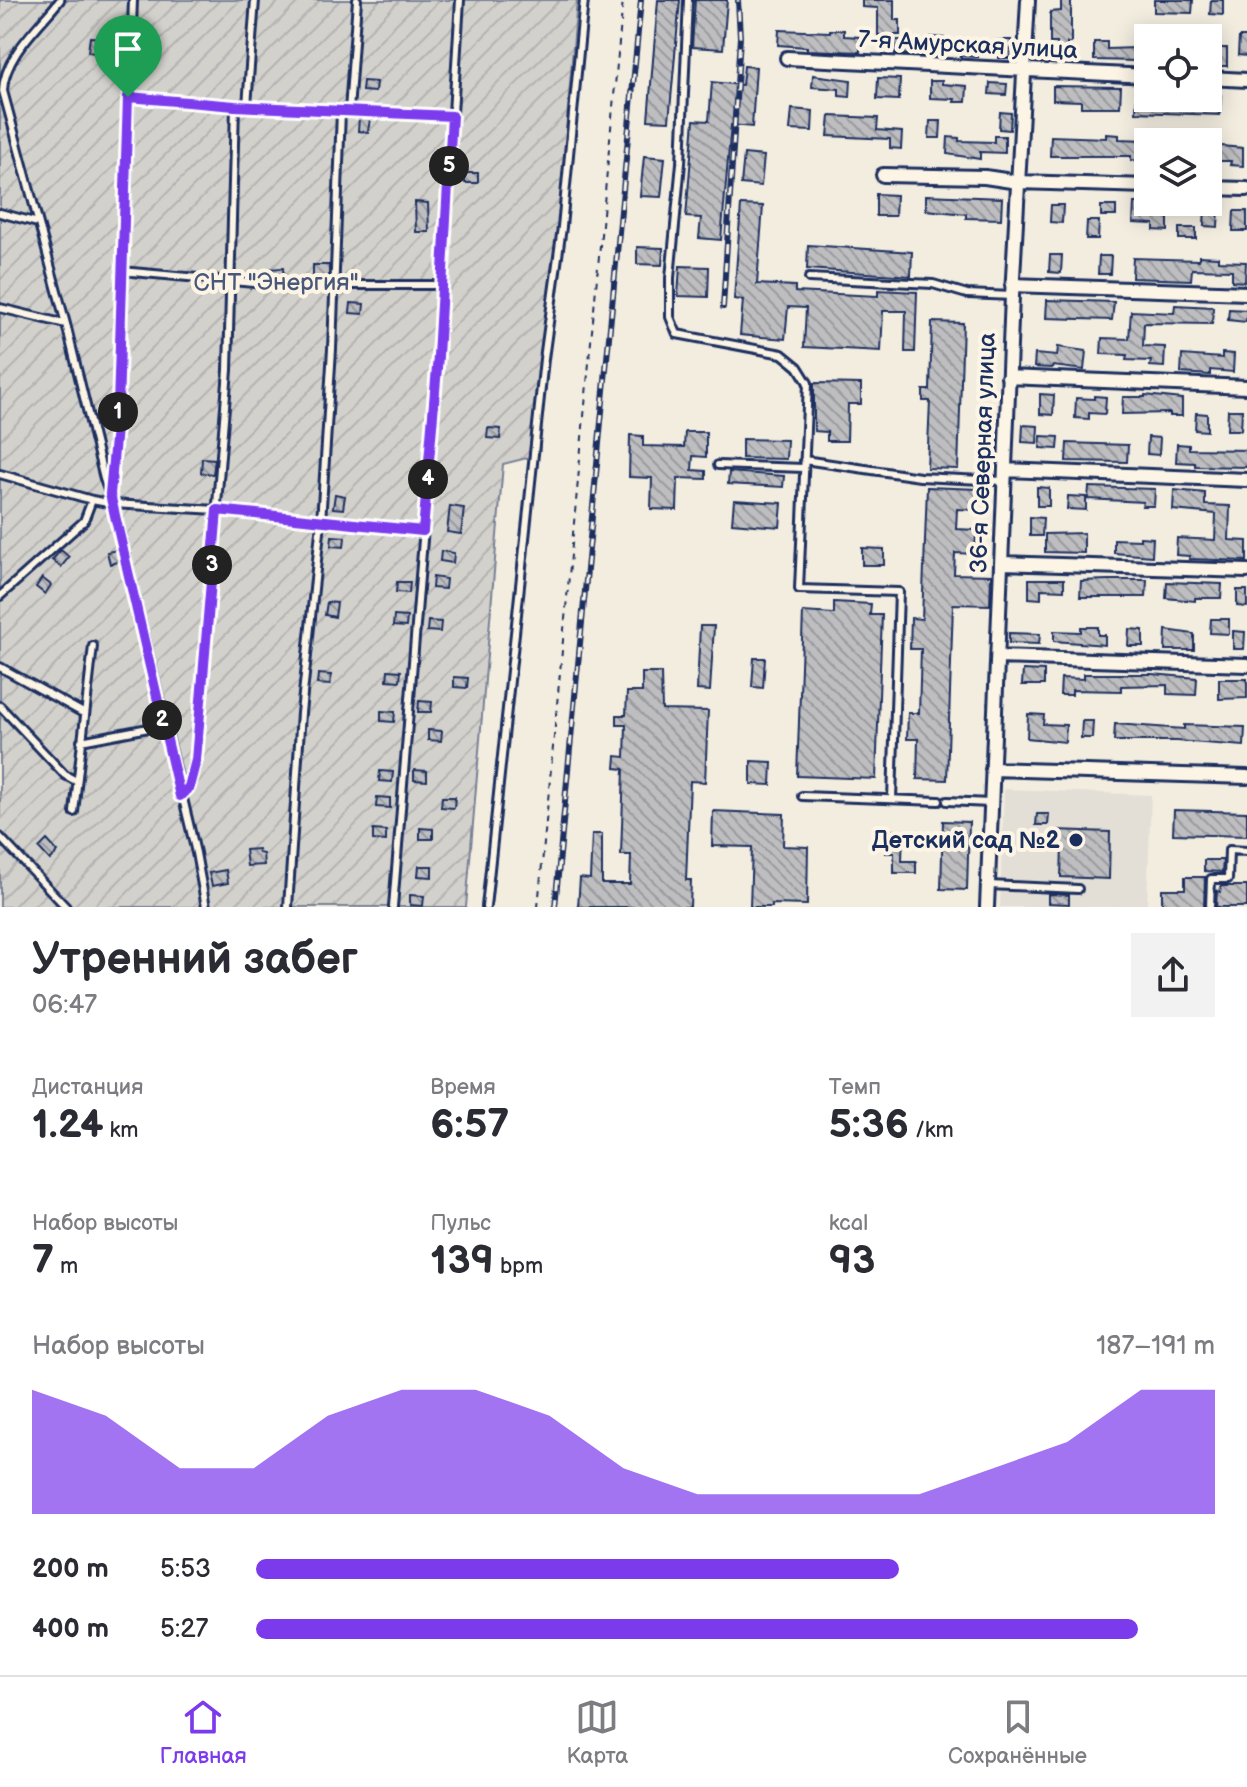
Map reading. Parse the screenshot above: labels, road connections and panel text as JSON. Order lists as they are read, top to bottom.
{
  "streets": {
    "street": ["7-я Амурская улица", "36-я Северная улица"]
  },
  "crossings": [
    ["7-я Амурская улица", "36-я Северная улица"]
  ],
  "parks": ["СНТ \"Энергия\""],
  "places": ["Детский сад №2"],
  "page": {
    "pins": [
      "5",
      "1",
      "4",
      "3",
      "2"
    ],
    "heading": ["Утренний забег", "06:47"],
    "stats": [
      ["Дистанция", "1.24 km"],
      ["Время", "6:57"],
      ["Темп", "5:36 /km"],
      ["Набор высоты", "7 m"],
      ["Пульс", "139 bpm"],
      ["kcal", "93"]
    ],
    "chart": ["Набор высоты", "187–191 m"],
    "list": [
      {
        "name": "200 m",
        "note": "5:53"
      },
      {
        "name": "400 m",
        "note": "5:27"
      }
    ],
    "tabs": ["Главная", "Карта", "Сохранённые"]
  }
}
